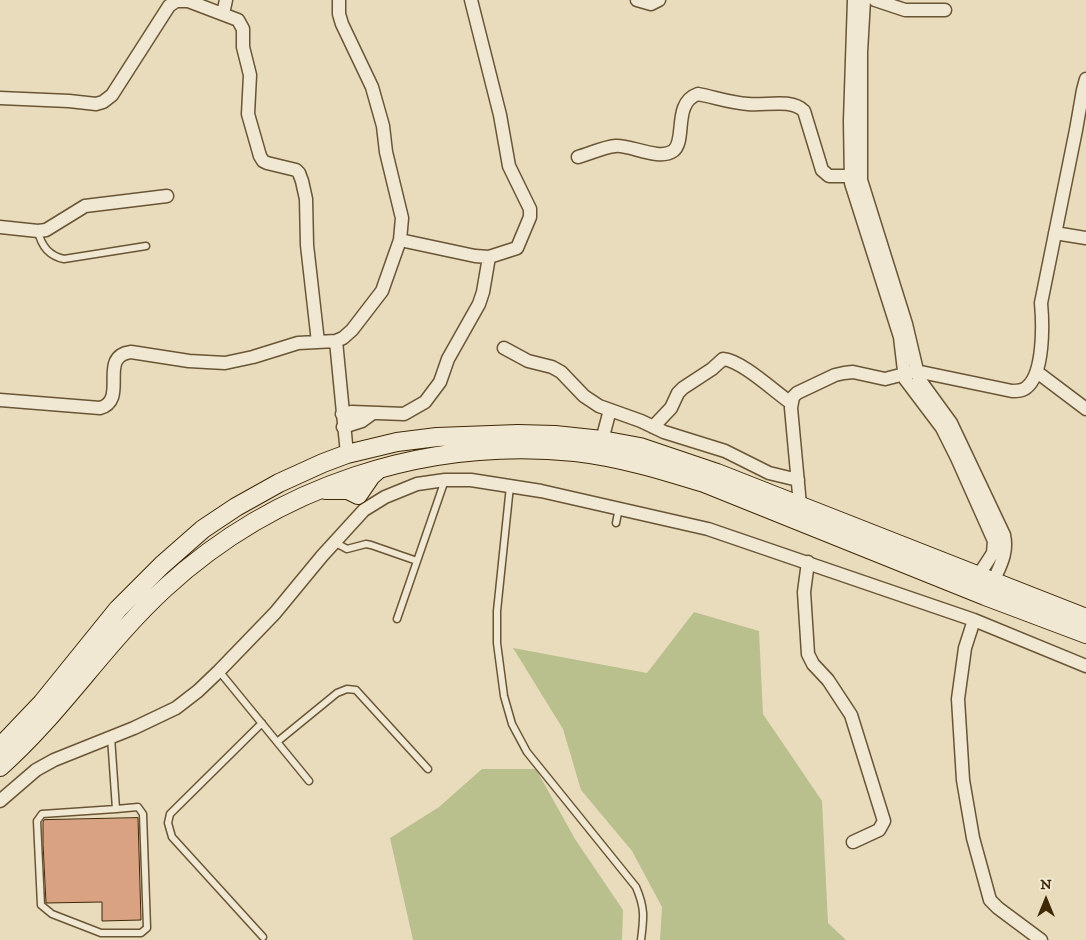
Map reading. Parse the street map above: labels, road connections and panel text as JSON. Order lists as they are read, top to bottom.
{
  "north": "top"
}
